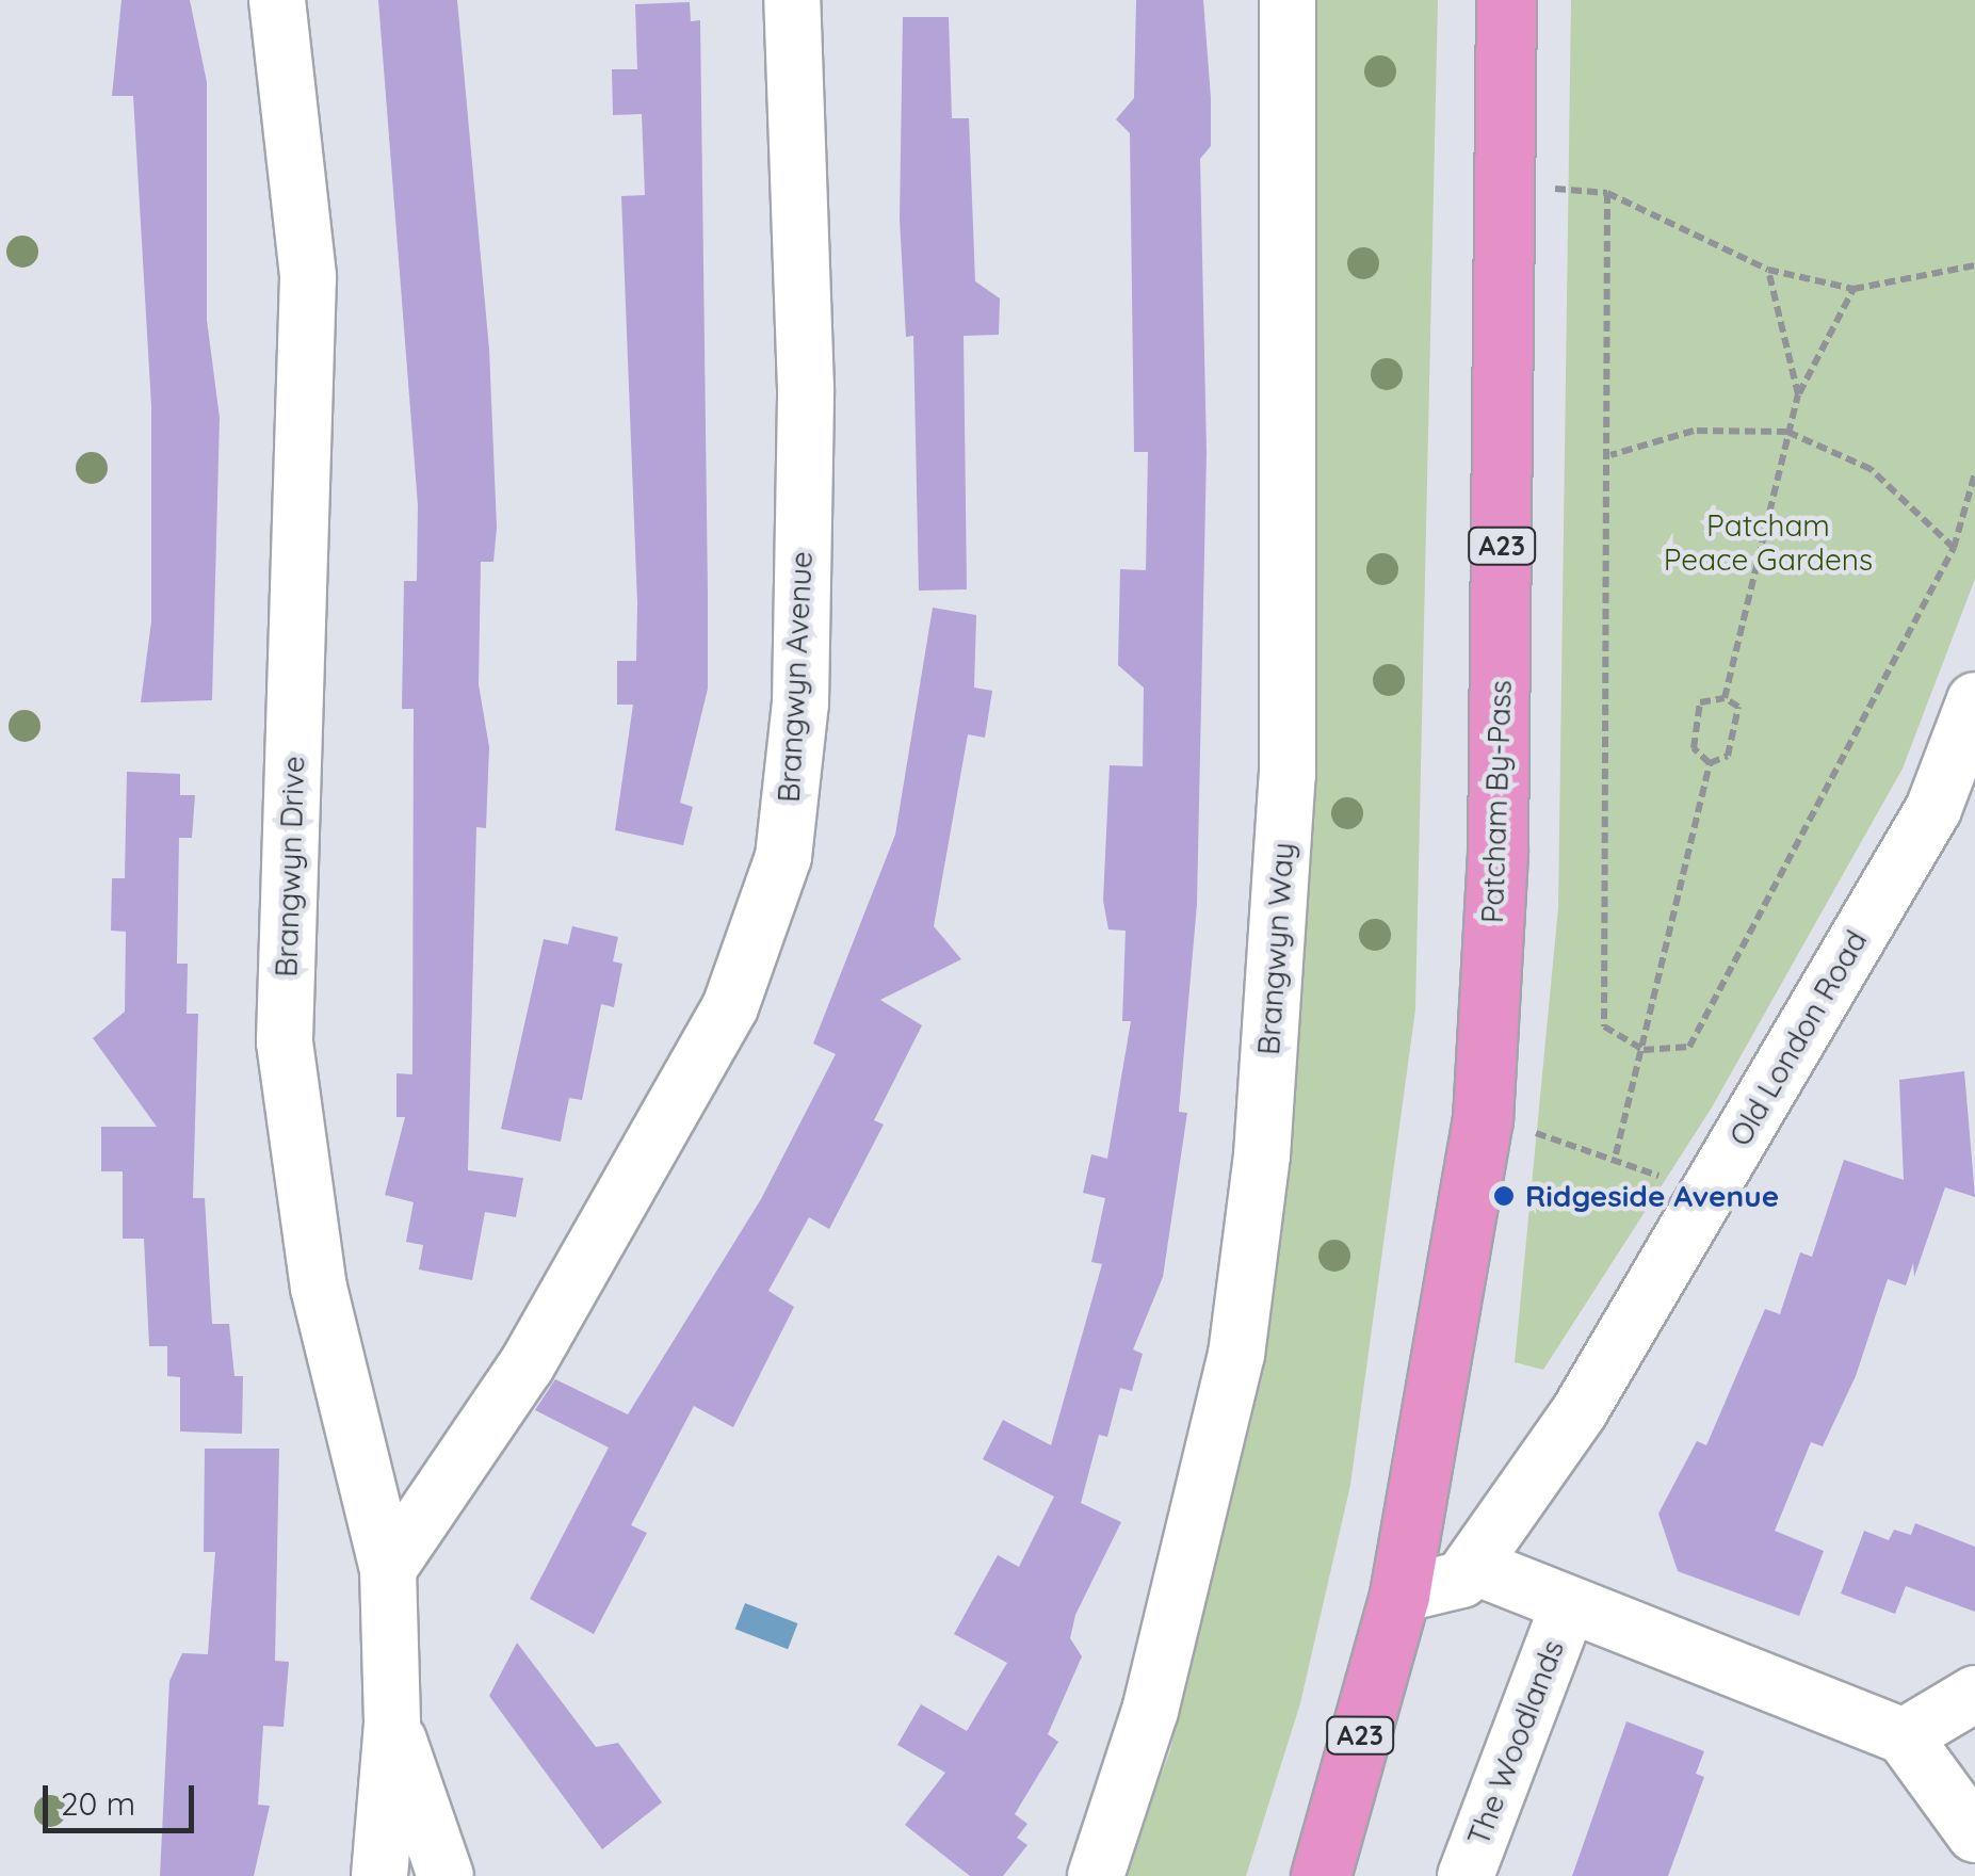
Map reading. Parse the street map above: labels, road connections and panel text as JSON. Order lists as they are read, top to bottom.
{
  "streets": {
    "highway": ["A23", "Patcham By-Pass"],
    "street": [
      "Brangwyn Avenue",
      "Brangwyn Drive",
      "Brangwyn Way",
      "Old London Road",
      "The Woodlands"
    ]
  },
  "crossings": [
    ["A23", "Patcham By-Pass"],
    ["A23", "Old London Road"],
    ["Brangwyn Avenue", "Brangwyn Drive"],
    ["Patcham By-Pass", "Old London Road"]
  ],
  "parks": ["Patcham Peace Gardens"],
  "places": ["Ridgeside Avenue"],
  "scale_bar": "20 m"
}
